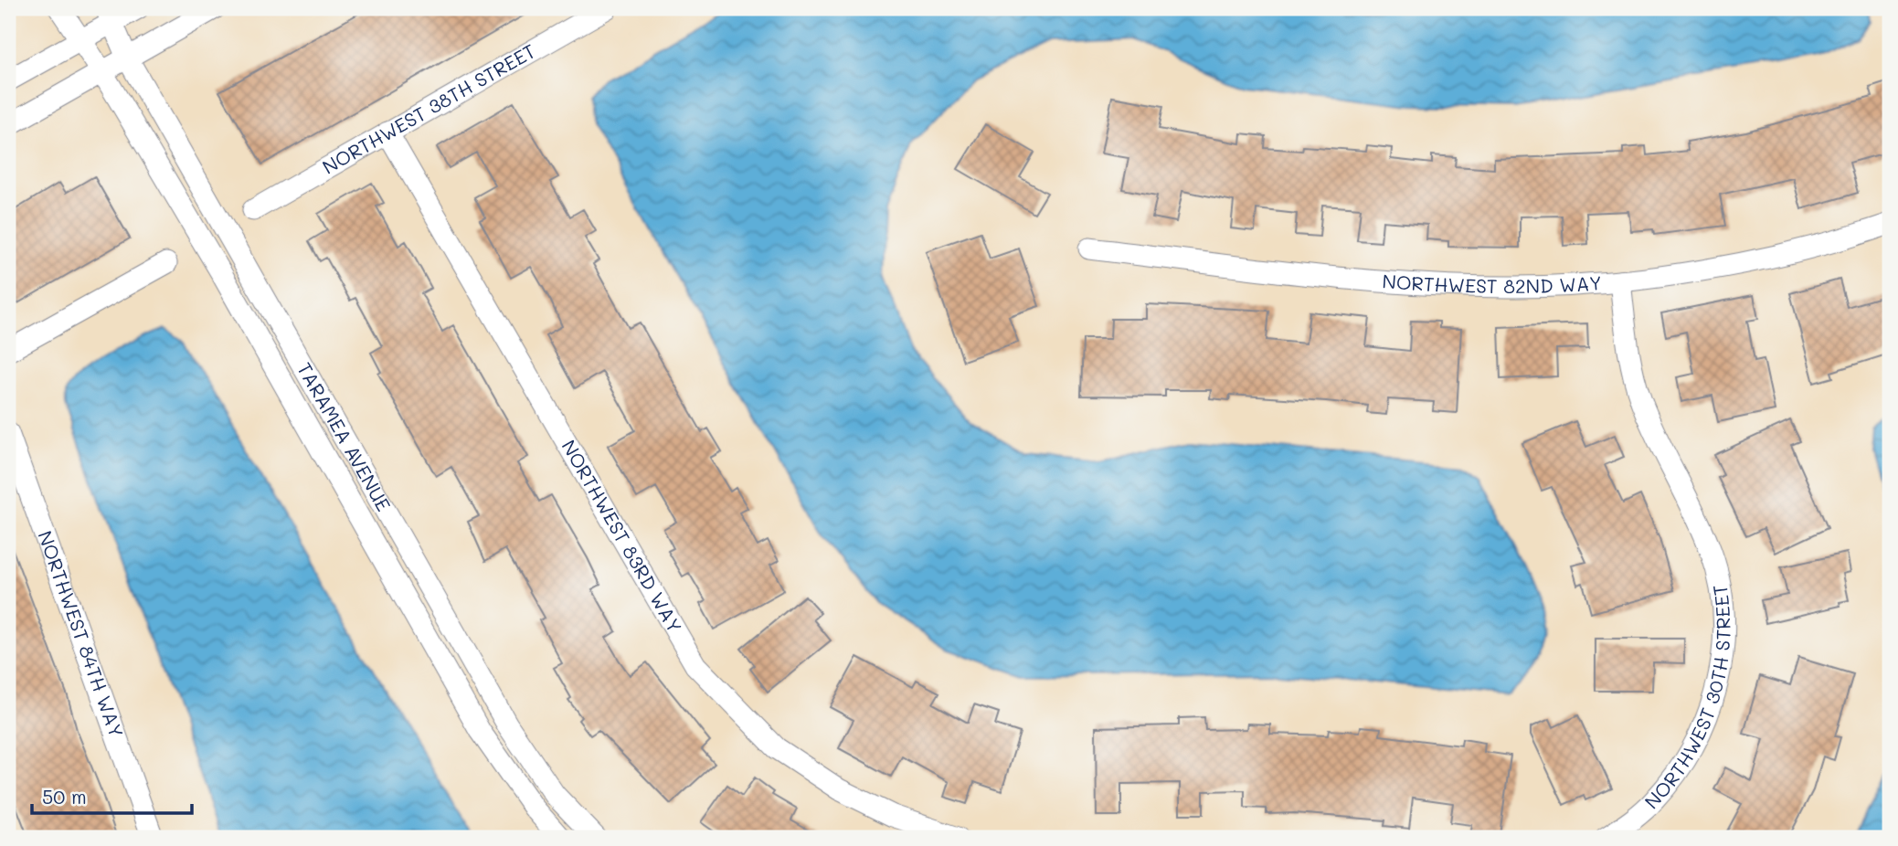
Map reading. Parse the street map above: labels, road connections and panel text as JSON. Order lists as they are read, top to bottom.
{
  "streets": {
    "street": [
      "NORTHWEST 38TH STREET",
      "NORTHWEST 82ND WAY",
      "TARAMEA AVENUE",
      "NORTHWEST 83RD WAY",
      "NORTHWEST 84TH WAY",
      "NORTHWEST 30TH STREET"
    ]
  },
  "crossings": [
    ["NORTHWEST 38TH STREET", "NORTHWEST 83RD WAY"],
    ["NORTHWEST 82ND WAY", "NORTHWEST 30TH STREET"]
  ],
  "scale_bar": "50 m"
}
